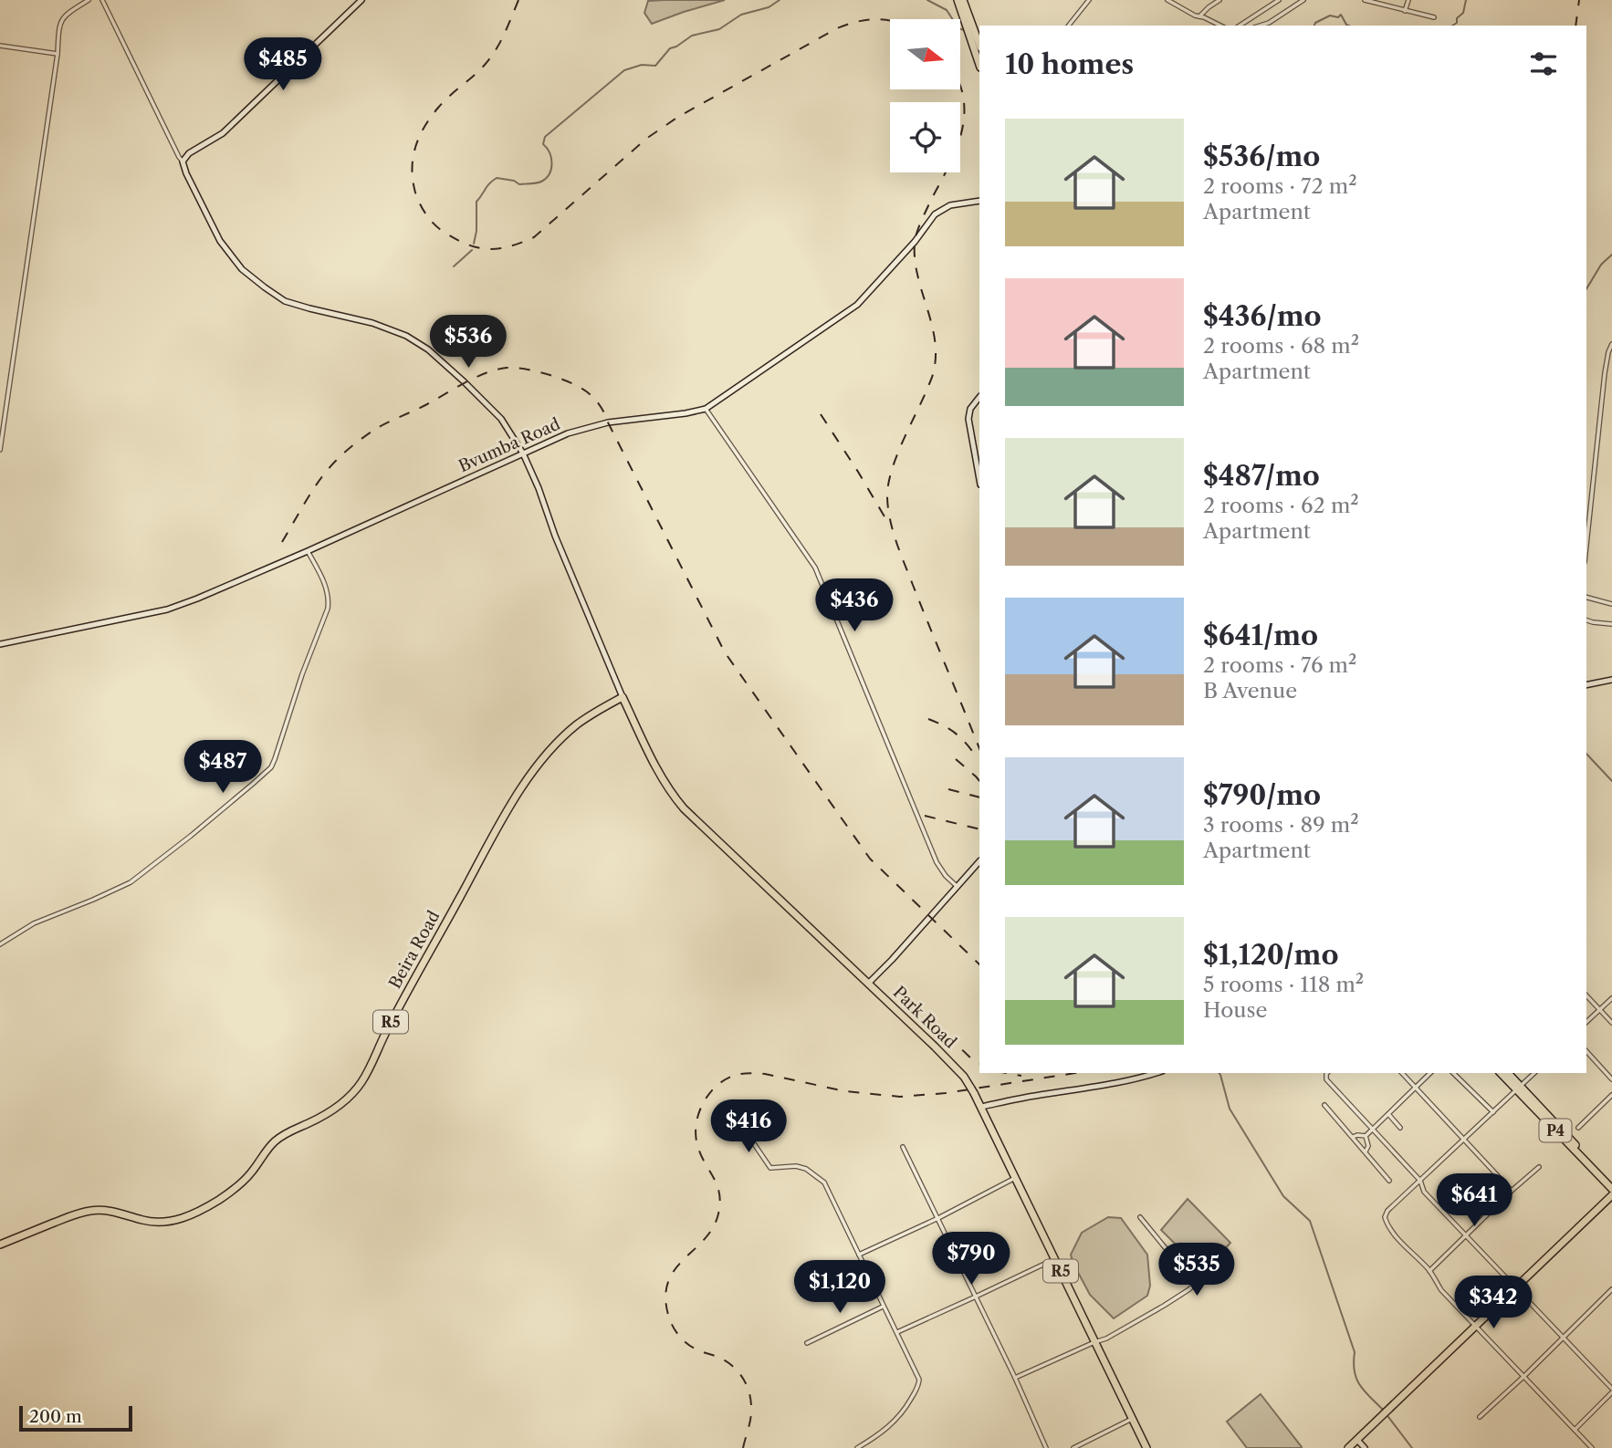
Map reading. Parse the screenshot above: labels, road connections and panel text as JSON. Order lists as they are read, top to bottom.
{
  "streets": {
    "highway": [
      "Beira Road",
      "Park Road",
      "R5",
      "P4"
    ],
    "street": ["Bvumba Road"]
  },
  "crossings": [
    ["Beira Road", "Park Road"]
  ],
  "scale_bar": "200 m",
  "north": "right",
  "page": {
    "heading": "10 homes",
    "price": [
      "$485",
      "$536",
      "$436",
      "$487",
      "$416",
      "$641",
      "$790",
      "$535",
      "$1,120",
      "$342"
    ],
    "list": [
      {
        "name": "$536/mo",
        "note": "2 rooms · 72 m² · Apartment"
      },
      {
        "name": "$436/mo",
        "note": "2 rooms · 68 m² · Apartment"
      },
      {
        "name": "$487/mo",
        "note": "2 rooms · 62 m² · Apartment"
      },
      {
        "name": "$641/mo",
        "note": "2 rooms · 76 m² · B Avenue"
      },
      {
        "name": "$790/mo",
        "note": "3 rooms · 89 m² · Apartment"
      },
      {
        "name": "$1,120/mo",
        "note": "5 rooms · 118 m² · House"
      }
    ],
    "scale": "200 m"
  }
}
